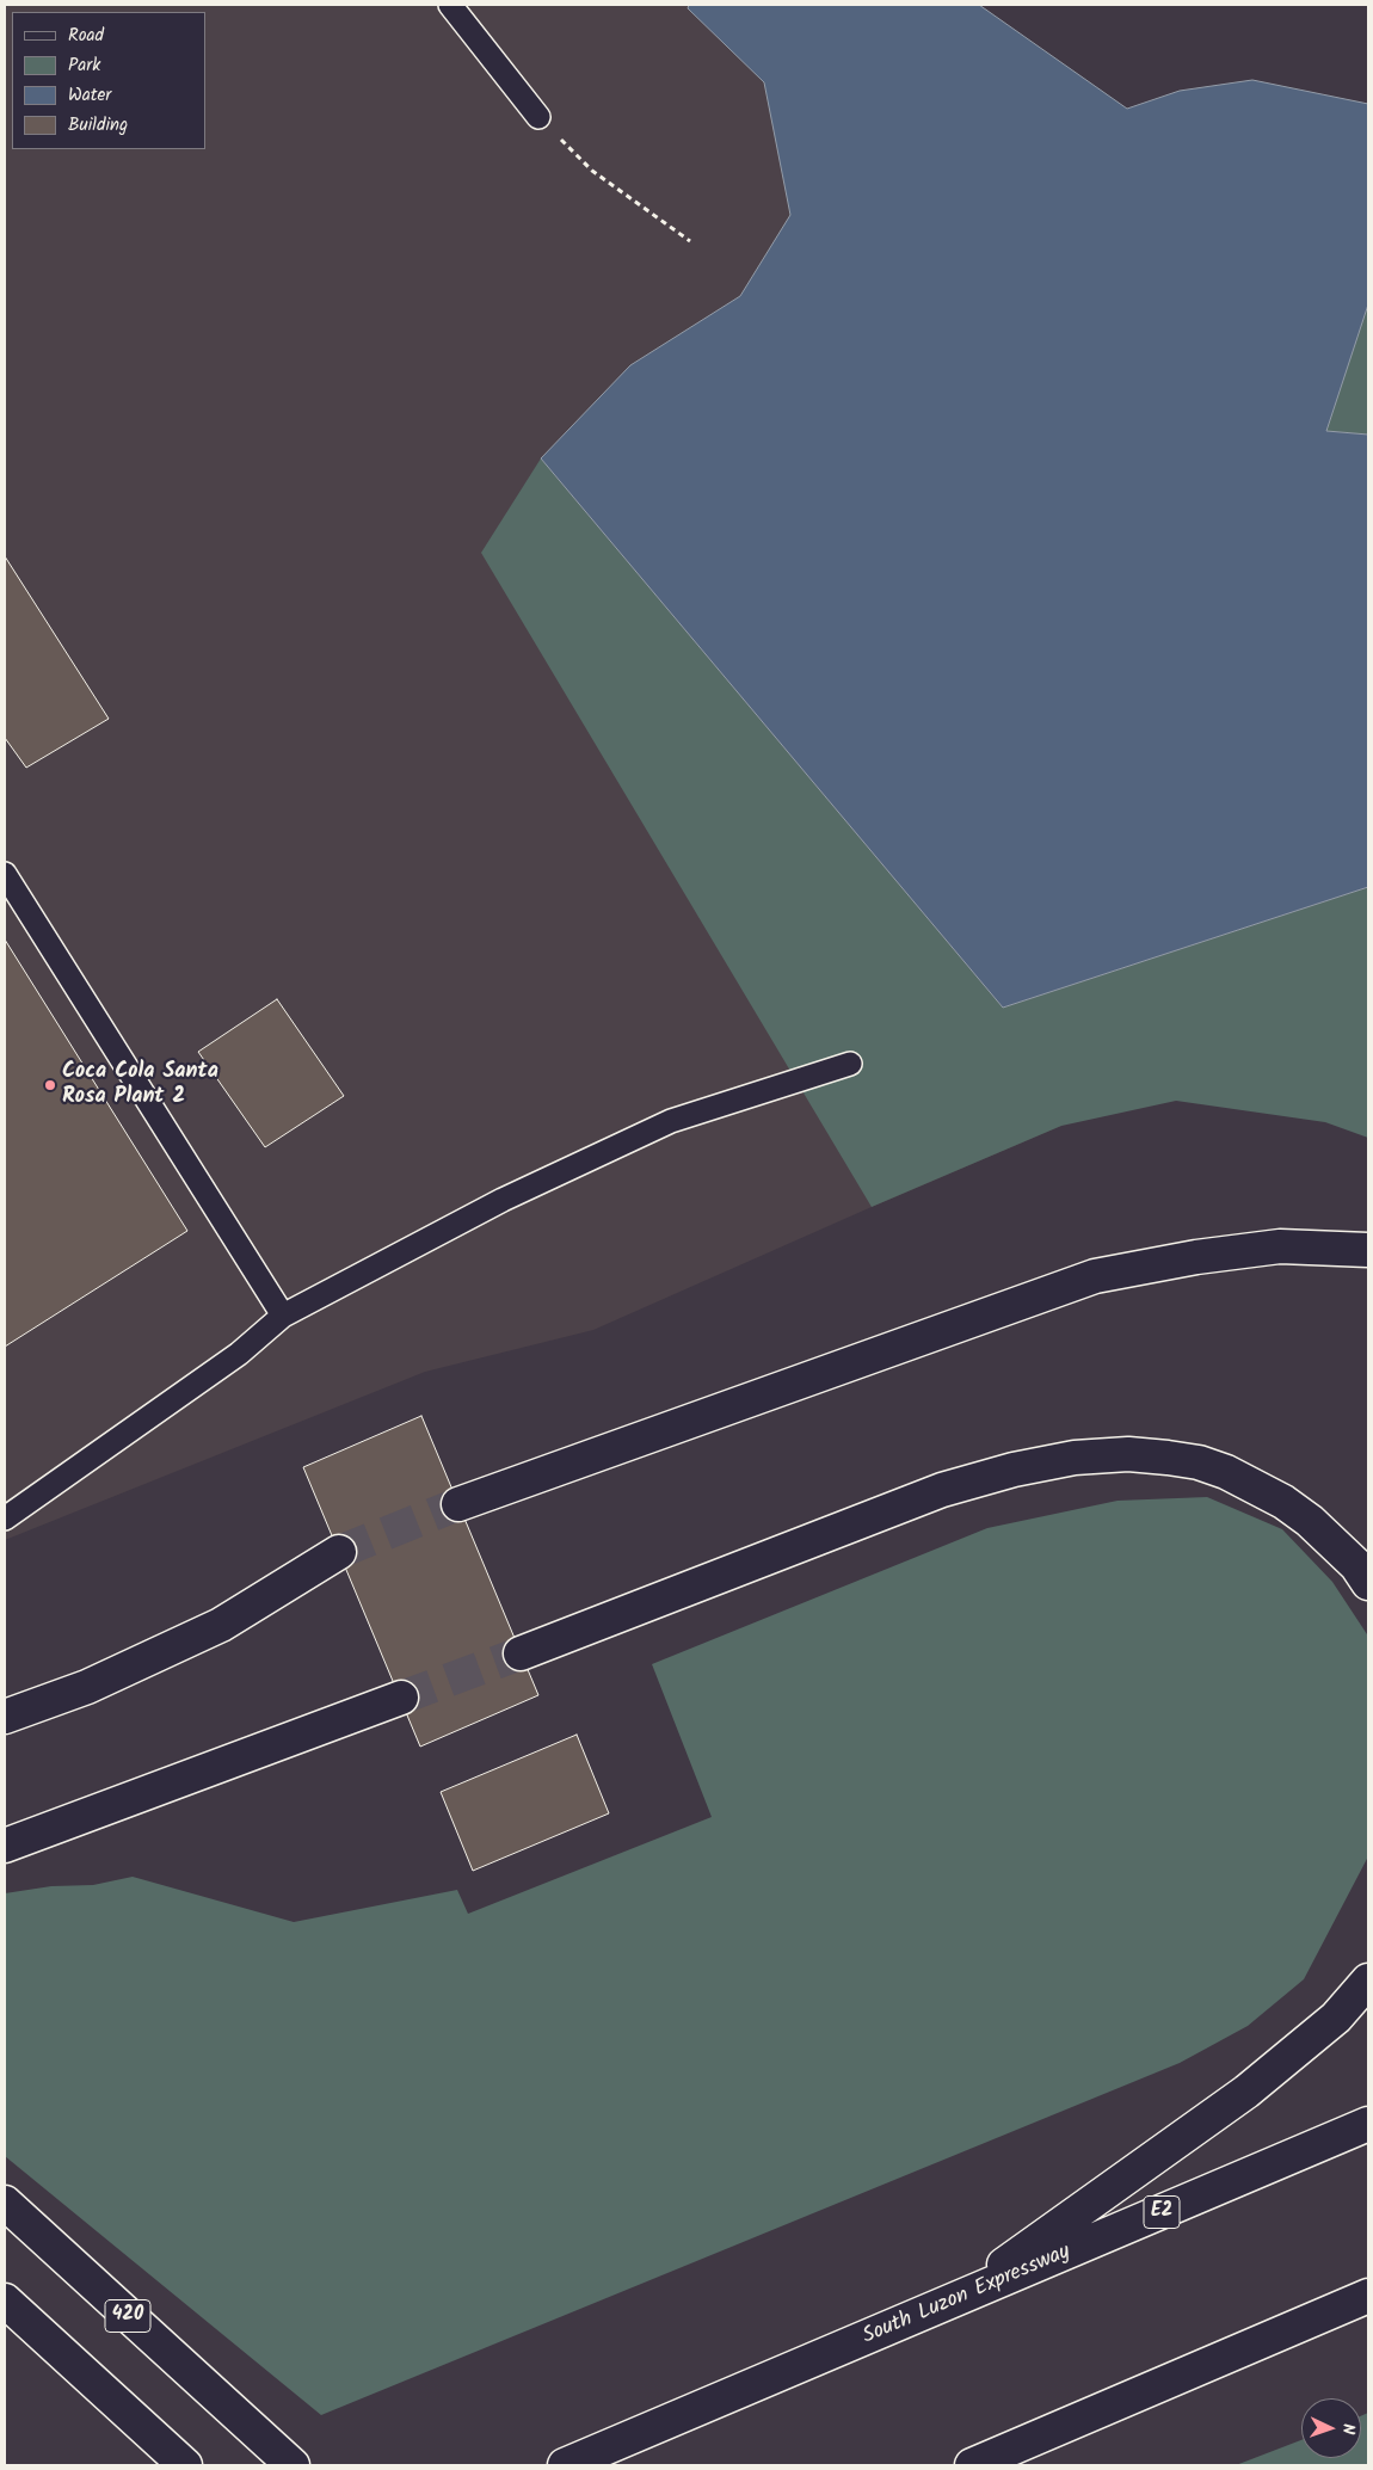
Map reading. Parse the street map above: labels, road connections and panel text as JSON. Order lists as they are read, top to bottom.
{
  "streets": {
    "main road": ["E2", "South Luzon Expressway", "420"]
  },
  "places": ["Coca Cola Santa Rosa Plant 2"],
  "legend": [
    "Road",
    "Park",
    "Water",
    "Building"
  ],
  "north": "right"
}
